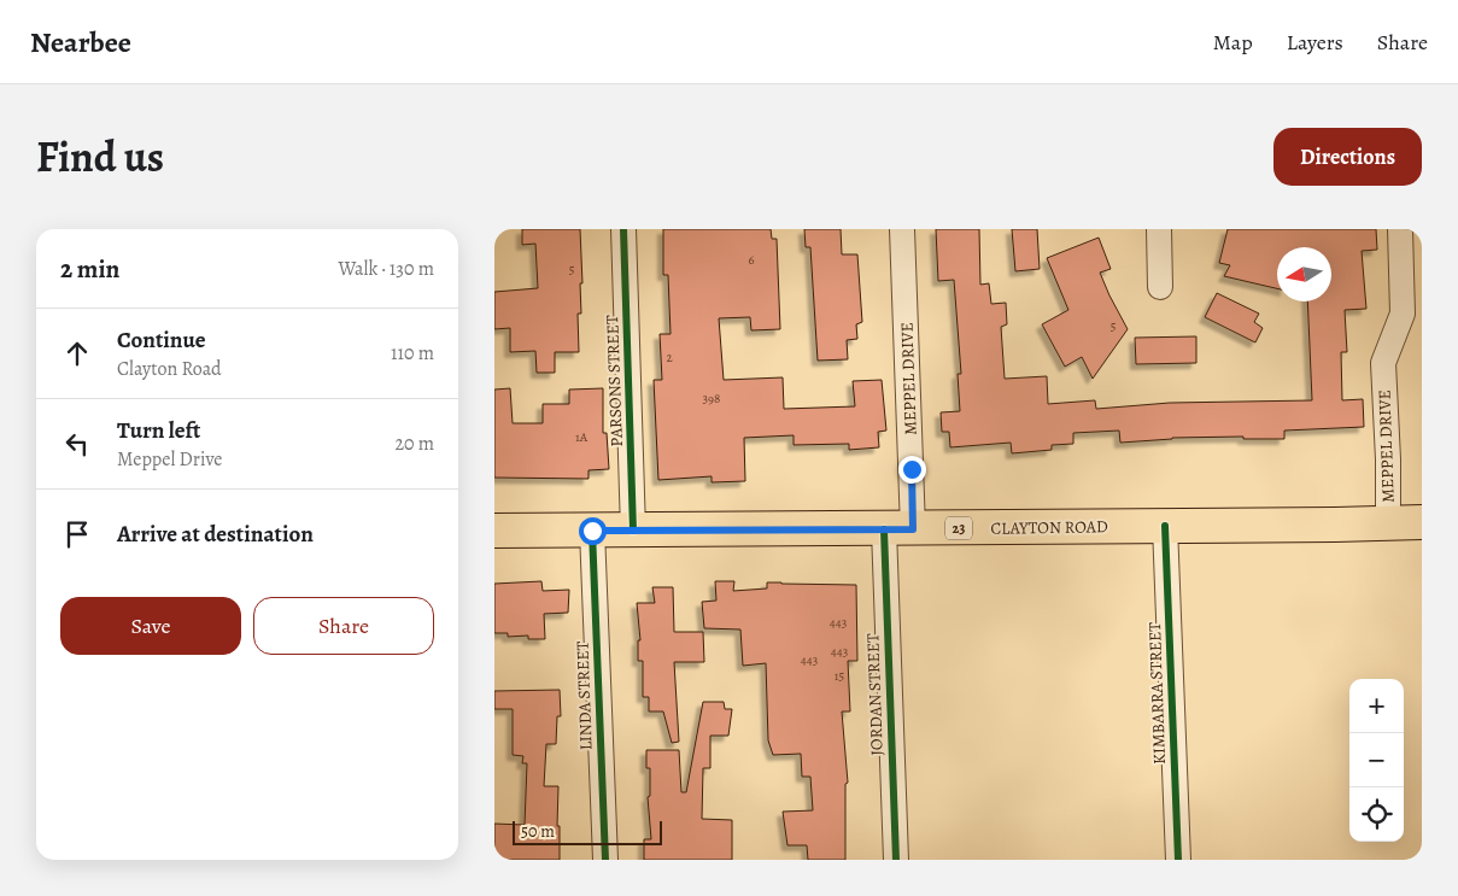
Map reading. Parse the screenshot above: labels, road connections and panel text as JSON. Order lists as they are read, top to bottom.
{
  "streets": {
    "main road": ["CLAYTON ROAD", "23"],
    "street": [
      "MEPPEL DRIVE",
      "PARSONS STREET",
      "KIMBARRA STREET",
      "JORDAN STREET",
      "LINDA STREET"
    ]
  },
  "crossings": [
    ["MEPPEL DRIVE", "CLAYTON ROAD"],
    ["MEPPEL DRIVE", "JORDAN STREET"],
    ["PARSONS STREET", "CLAYTON ROAD"],
    ["CLAYTON ROAD", "KIMBARRA STREET"],
    ["CLAYTON ROAD", "JORDAN STREET"],
    ["CLAYTON ROAD", "LINDA STREET"]
  ],
  "house_numbers": [
    "6",
    "5",
    "5",
    "2",
    "398",
    "1A",
    "443",
    "443",
    "443",
    "15"
  ],
  "scale_bar": "50 m",
  "north": "left",
  "page": {
    "header": "Nearbee",
    "nav": ["Map", "Layers", "Share"],
    "title": "Find us",
    "buttons": [
      "Directions",
      ["Save", "Share"]
    ],
    "heading": ["2 min", "Walk · 130 m"],
    "list": [
      ["Continue", "Clayton Road", "110 m"],
      ["Turn left", "Meppel Drive", "20 m"],
      "Arrive at destination"
    ],
    "map_buttons": ["+", "−"],
    "scale": "50 m"
  }
}
